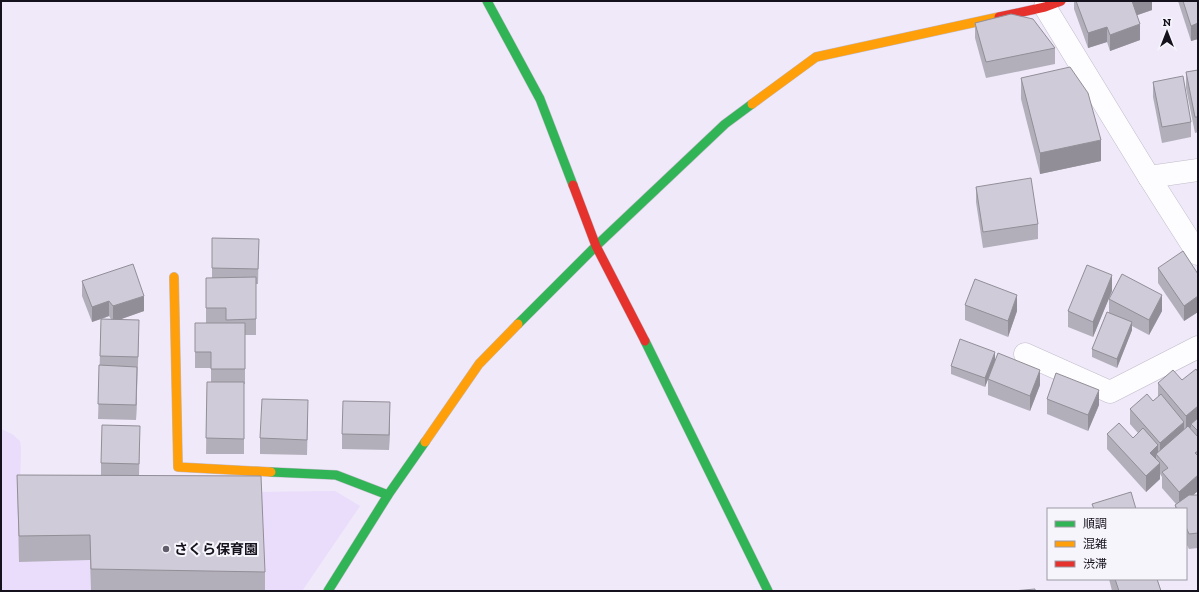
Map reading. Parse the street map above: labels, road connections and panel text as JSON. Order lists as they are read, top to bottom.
{
  "places": ["さくら保育園"],
  "legend": ["順調", "混雑", "渋滞"],
  "north": "top"
}
